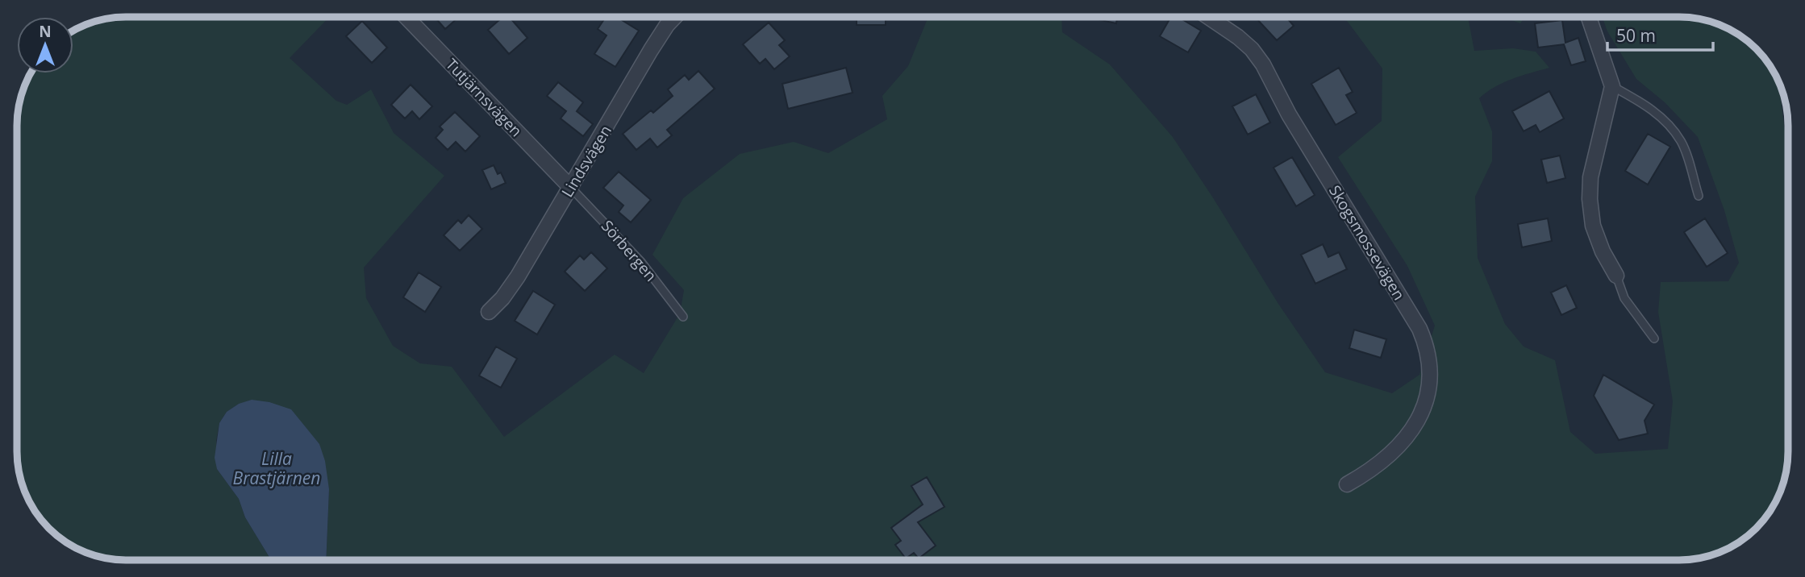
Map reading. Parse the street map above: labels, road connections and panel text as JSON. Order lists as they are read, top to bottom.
{
  "streets": {
    "street": ["Tutjärnsvägen", "Lindsvägen", "Skogsmossevägen"],
    "lane": ["Sörbergen"]
  },
  "crossings": [
    ["Tutjärnsvägen", "Lindsvägen"],
    ["Tutjärnsvägen", "Sörbergen"],
    ["Lindsvägen", "Sörbergen"]
  ],
  "water": ["Lilla Brastjärnen"],
  "scale_bar": "50 m",
  "north": "top"
}
